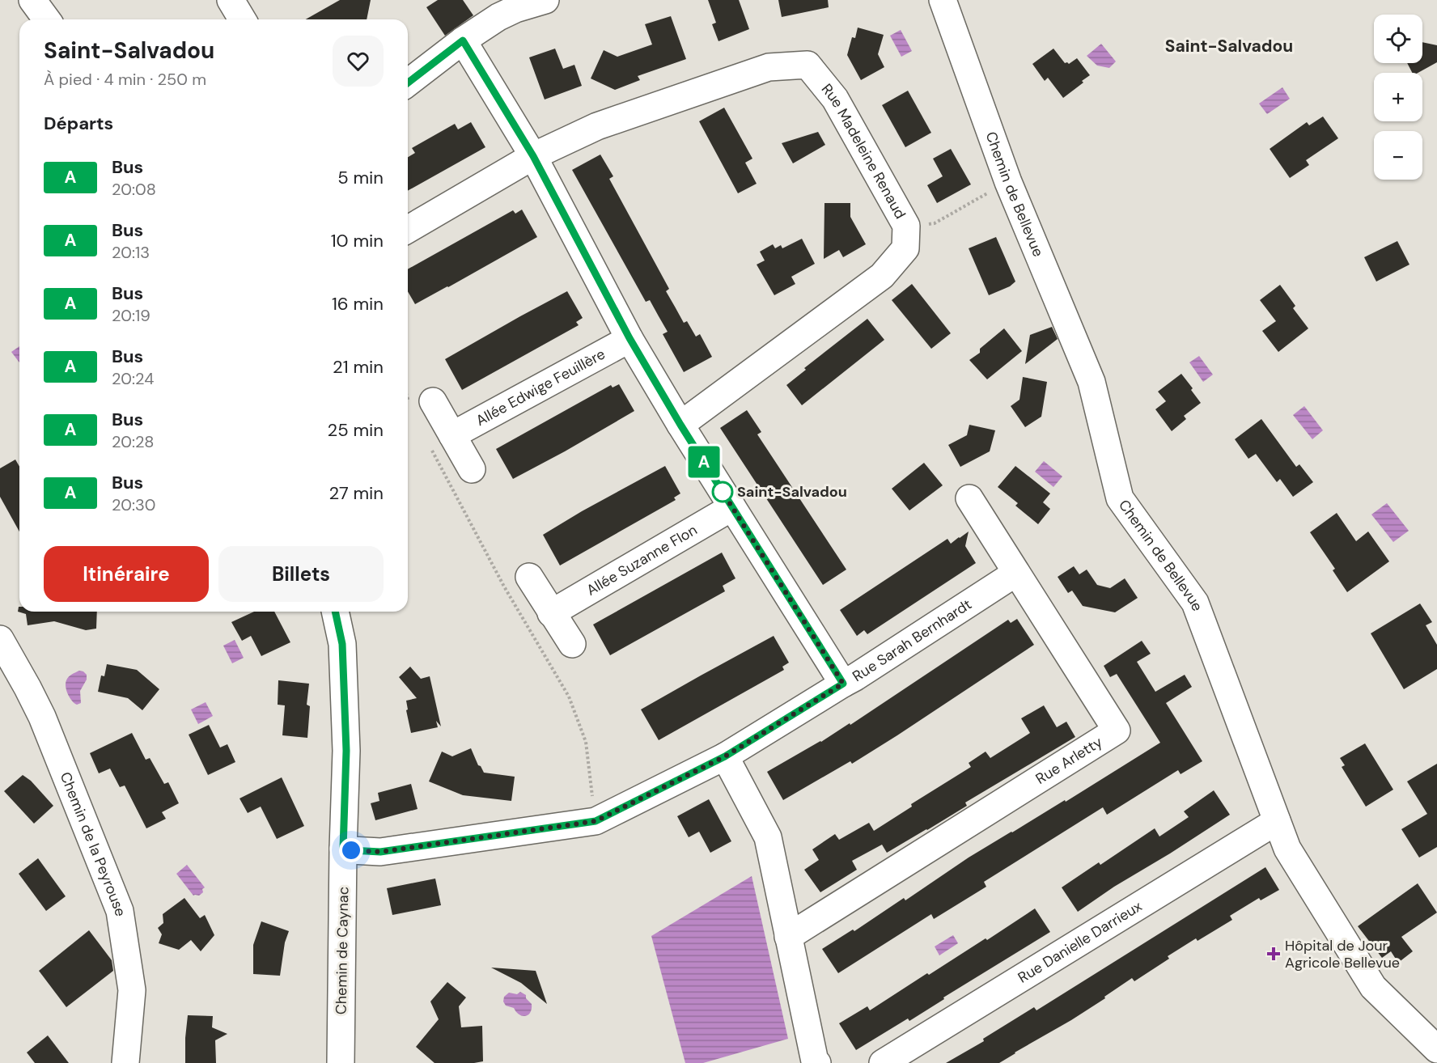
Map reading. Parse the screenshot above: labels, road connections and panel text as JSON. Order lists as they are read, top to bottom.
{
  "streets": {
    "street": [
      "Rue Madeleine Renaud",
      "Chemin de Bellevue",
      "Allée Edwige Feuillère",
      "Allée Suzanne Flon",
      "Rue Sarah Bernhardt",
      "Rue Arletty",
      "Chemin de la Peyrouse",
      "Rue Danielle Darrieux",
      "Chemin de Caynac"
    ]
  },
  "crossings": [
    ["Chemin de Bellevue", "Rue Danielle Darrieux"],
    ["Rue Sarah Bernhardt", "Rue Arletty"],
    ["Rue Sarah Bernhardt", "Chemin de Caynac"]
  ],
  "districts": ["Saint-Salvadou"],
  "places": {
    "other": ["Saint-Salvadou"],
    "health": ["Hôpital de Jour Agricole Bellevue"]
  },
  "lines": ["bus line A"],
  "page": {
    "on_map": "A",
    "map_buttons": ["+", "−"],
    "heading": [
      ["Saint-Salvadou", "À pied · 4 min · 250 m"],
      "Départs"
    ],
    "list": [
      {
        "mark": "A",
        "name": "Bus",
        "note": "20:08",
        "value": "5 min"
      },
      {
        "mark": "A",
        "name": "Bus",
        "note": "20:13",
        "value": "10 min"
      },
      {
        "mark": "A",
        "name": "Bus",
        "note": "20:19",
        "value": "16 min"
      },
      {
        "mark": "A",
        "name": "Bus",
        "note": "20:24",
        "value": "21 min"
      },
      {
        "mark": "A",
        "name": "Bus",
        "note": "20:28",
        "value": "25 min"
      },
      {
        "mark": "A",
        "name": "Bus",
        "note": "20:30",
        "value": "27 min"
      }
    ],
    "buttons": ["Itinéraire", "Billets"]
  }
}
